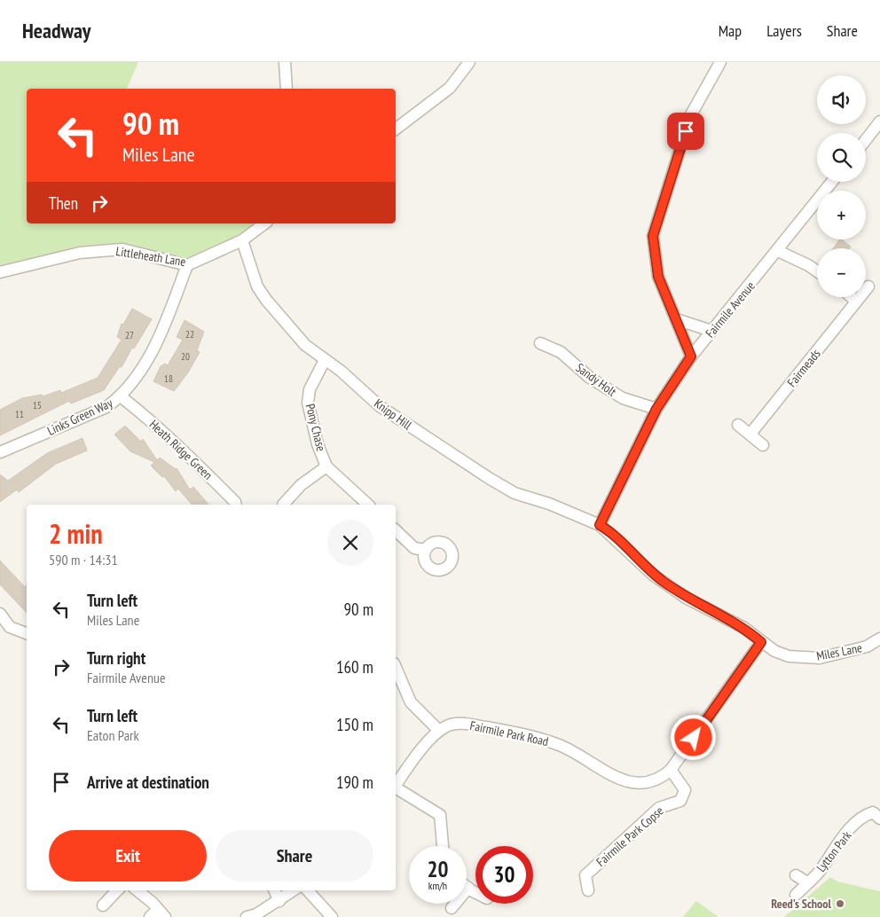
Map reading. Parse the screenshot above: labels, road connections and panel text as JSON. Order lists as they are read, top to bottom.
{
  "streets": {
    "street": [
      "Littleheath Lane",
      "Fairmile Avenue",
      "Fairmeads",
      "Sandy Holt",
      "Knipp Hill",
      "Links Green Way",
      "Pony Chase",
      "Heath Ridge Green",
      "Miles Lane",
      "Fairmile Park Road",
      "Fairmile Park Copse",
      "Lytton Park"
    ]
  },
  "crossings": [
    ["Littleheath Lane", "Knipp Hill"],
    ["Littleheath Lane", "Links Green Way"],
    ["Fairmile Avenue", "Sandy Holt"],
    ["Fairmile Avenue", "Knipp Hill"],
    ["Fairmile Avenue", "Miles Lane"],
    ["Knipp Hill", "Pony Chase"],
    ["Knipp Hill", "Miles Lane"],
    ["Links Green Way", "Heath Ridge Green"],
    ["Miles Lane", "Fairmile Park Road"],
    ["Fairmile Park Road", "Fairmile Park Copse"]
  ],
  "places": ["Reed's School"],
  "house_numbers": [
    "22",
    "27",
    "20",
    "18",
    "15",
    "11"
  ],
  "page": {
    "header": "Headway",
    "nav": ["Map", "Layers", "Share"],
    "map_buttons": ["+", "−"],
    "turn": ["90 m", "Miles Lane"],
    "then": "Then",
    "heading": ["2 min", "590 m · 14:31"],
    "list": [
      {
        "name": "Turn left",
        "note": "Miles Lane",
        "value": "90 m"
      },
      {
        "name": "Turn right",
        "note": "Fairmile Avenue",
        "value": "160 m"
      },
      {
        "name": "Turn left",
        "note": "Eaton Park",
        "value": "150 m"
      },
      {
        "name": "Arrive at destination",
        "value": "190 m"
      }
    ],
    "buttons": ["Exit", "Share"],
    "speed": "20 km/h",
    "limit": "30"
  }
}
